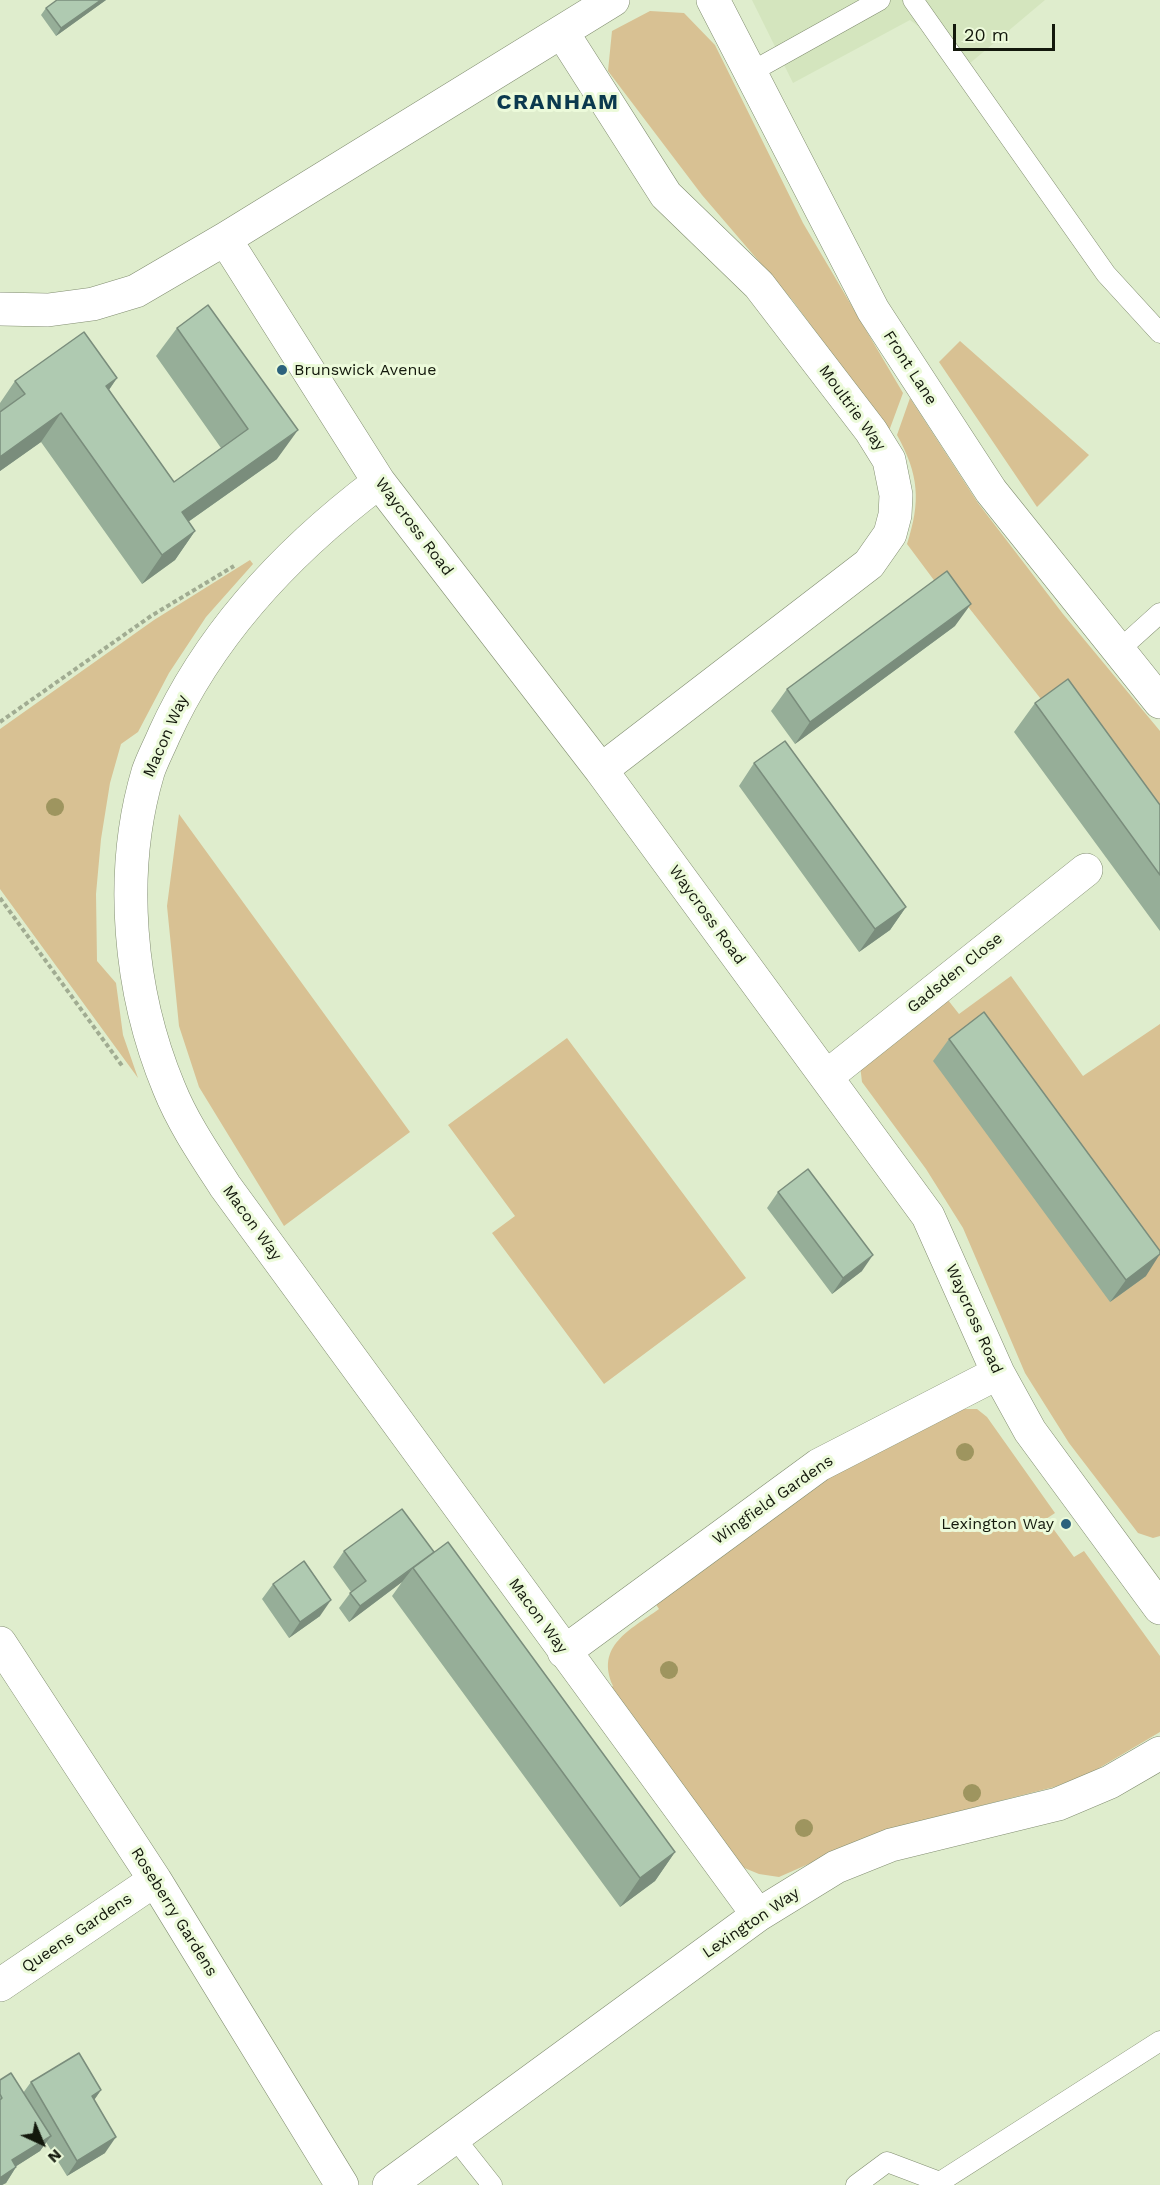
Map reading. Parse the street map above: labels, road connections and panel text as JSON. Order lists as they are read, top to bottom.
{
  "streets": {
    "street": [
      "Front Lane",
      "Moultrie Way",
      "Waycross Road",
      "Macon Way",
      "Gadsden Close",
      "Wingfield Gardens",
      "Roseberry Gardens",
      "Lexington Way",
      "Queens Gardens"
    ]
  },
  "crossings": [
    ["Moultrie Way", "Waycross Road"],
    ["Waycross Road", "Macon Way"],
    ["Waycross Road", "Gadsden Close"],
    ["Waycross Road", "Wingfield Gardens"],
    ["Macon Way", "Wingfield Gardens"],
    ["Macon Way", "Lexington Way"],
    ["Roseberry Gardens", "Queens Gardens"]
  ],
  "districts": ["CRANHAM"],
  "places": ["Brunswick Avenue", "Lexington Way"],
  "scale_bar": "20 m",
  "north": "bottom right"
}
